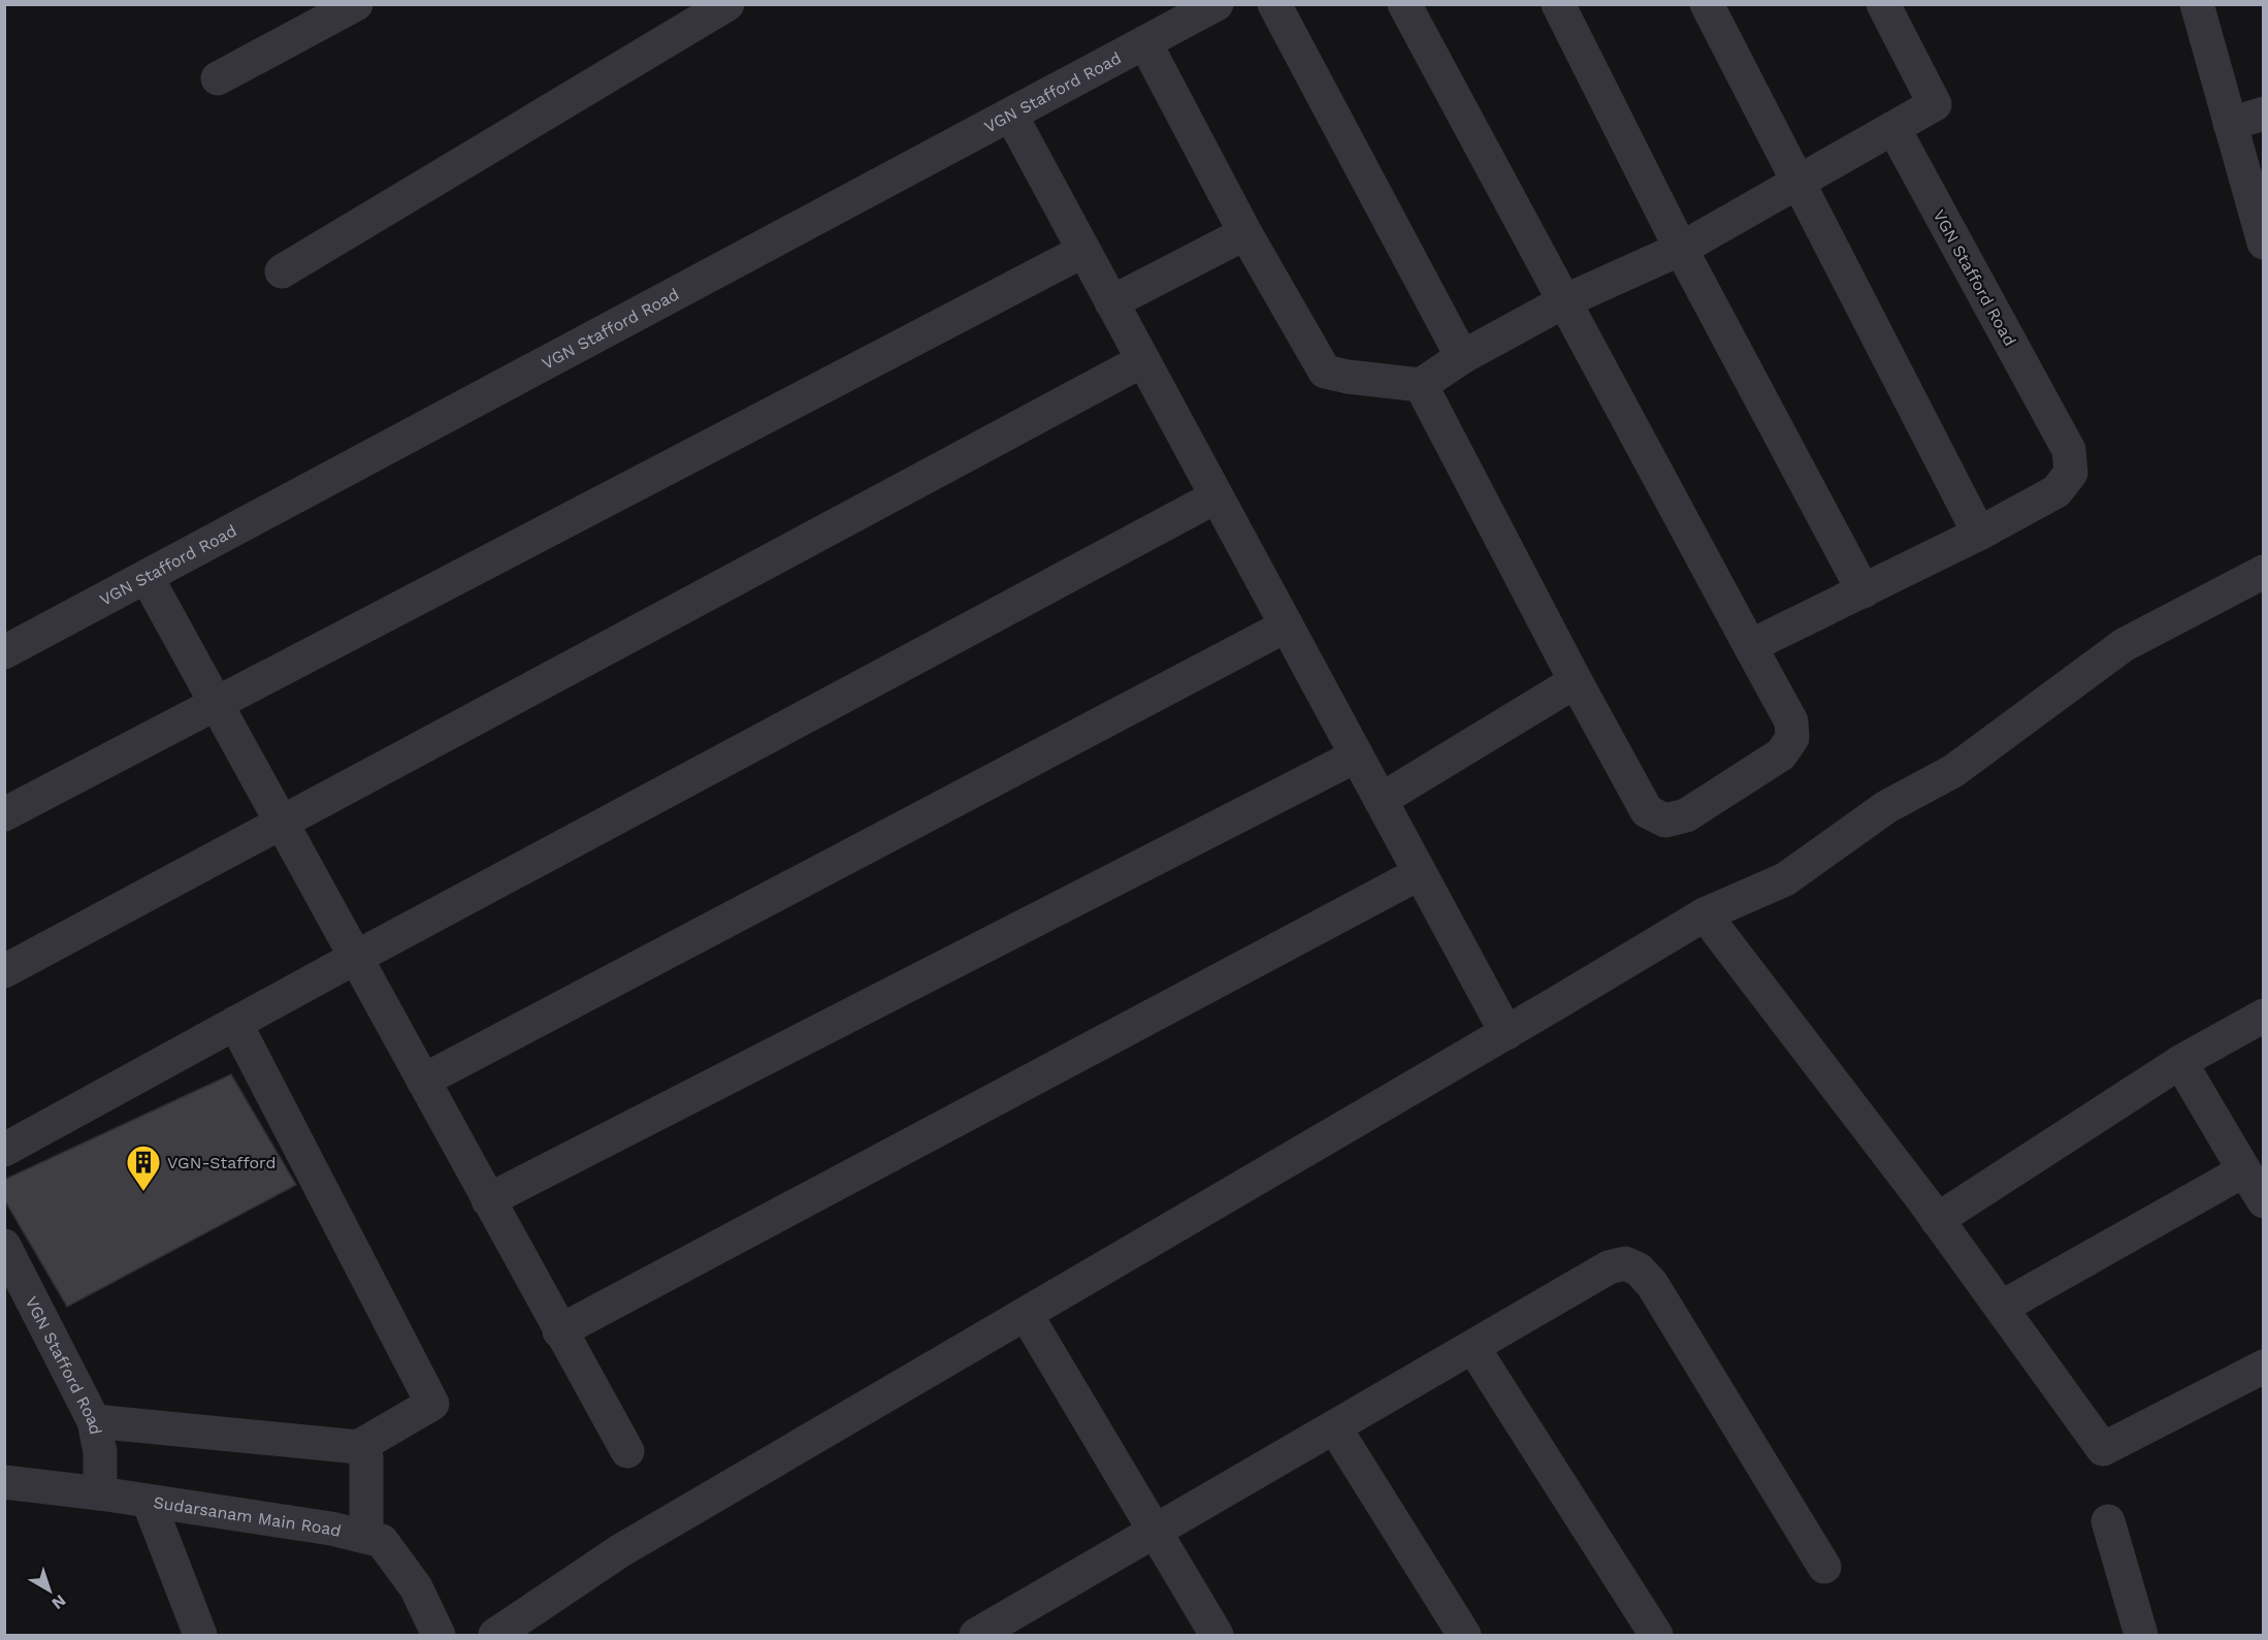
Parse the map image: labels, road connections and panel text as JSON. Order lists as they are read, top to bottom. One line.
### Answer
{"streets":{"street":["VGN Stafford Road","Sudarsanam Main Road"]},"crossings":[["VGN Stafford Road","Sudarsanam Main Road"]],"places":{"building":["VGN-Stafford"]},"north":"bottom right"}
